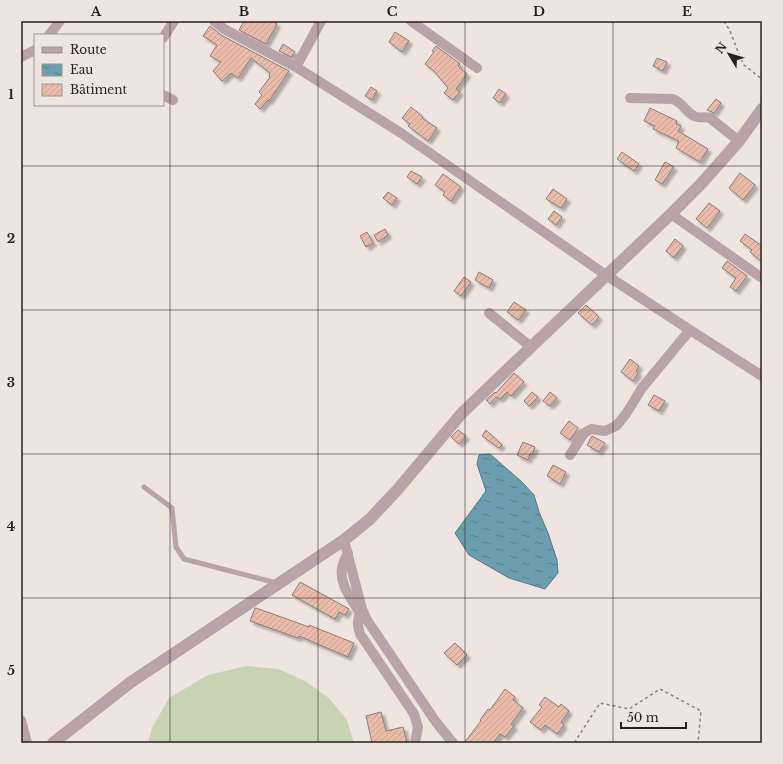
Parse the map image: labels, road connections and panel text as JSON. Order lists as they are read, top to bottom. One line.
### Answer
{"legend":["Route","Eau","Bâtiment"],"scale_bar":"50 m","north":"top left","grid":{"columns":["A","B","C","D","E"],"rows":["1","2","3","4","5"]}}
